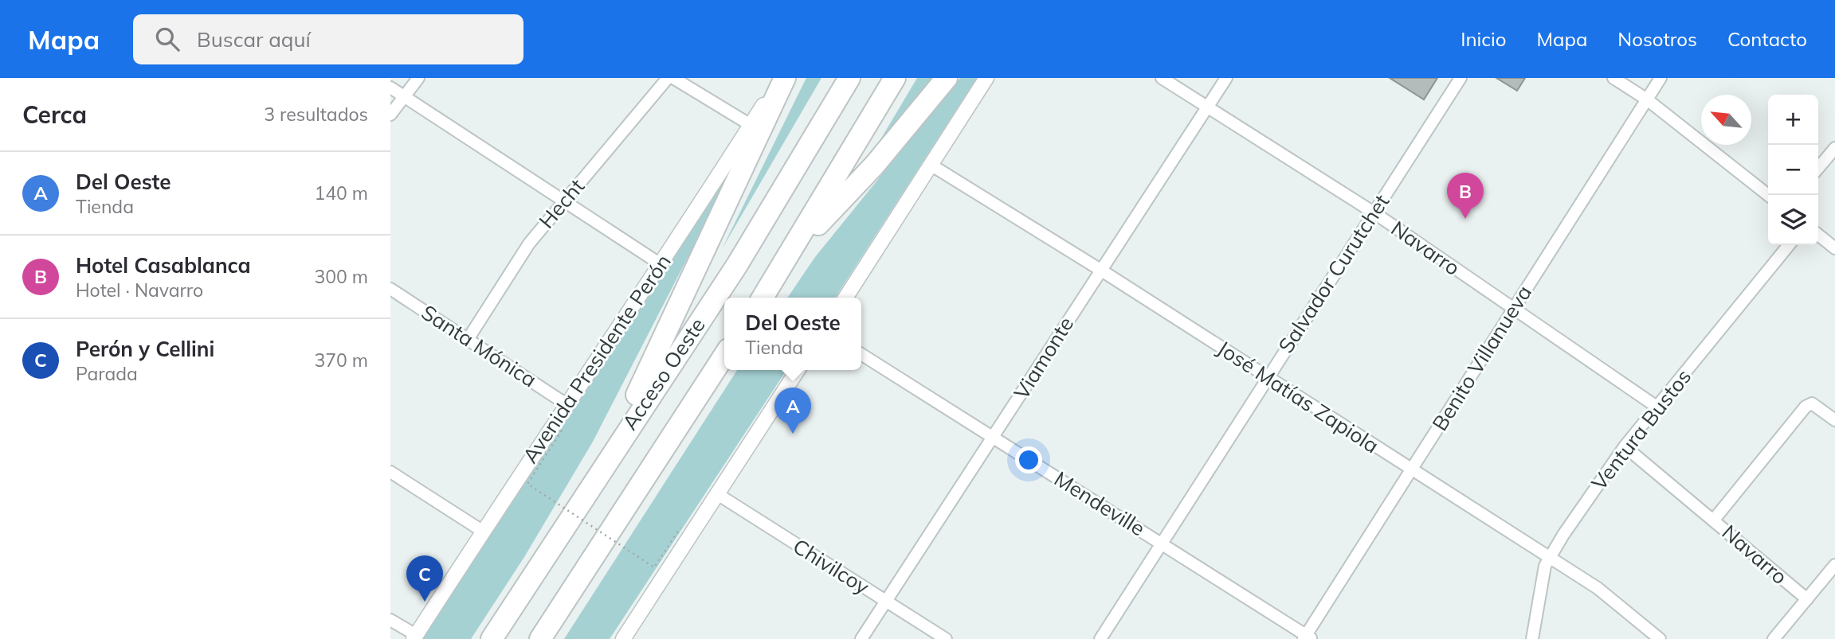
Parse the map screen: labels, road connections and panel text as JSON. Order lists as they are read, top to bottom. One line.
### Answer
{"streets":{"highway":["Acceso Oeste"],"street":["Hecht","Navarro","Salvador Curutchet","Santa Mónica","Viamonte","Benito Villanueva","Avenida Presidente Perón","José Matías Zapiola","Ventura Bustos","Mendeville","Chivilcoy"]},"crossings":[["Hecht","Santa Mónica"],["Navarro","Salvador Curutchet"],["Navarro","Viamonte"],["Navarro","Benito Villanueva"],["Navarro","Ventura Bustos"],["Salvador Curutchet","José Matías Zapiola"],["Salvador Curutchet","Mendeville"],["Santa Mónica","Avenida Presidente Perón"],["Viamonte","José Matías Zapiola"],["Viamonte","Mendeville"],["Viamonte","Chivilcoy"],["Benito Villanueva","José Matías Zapiola"],["Benito Villanueva","Mendeville"],["José Matías Zapiola","Ventura Bustos"]],"north":"top left","page":{"header":"Mapa","search":"Buscar aquí","nav":["Inicio","Mapa","Nosotros","Contacto"],"heading":["Cerca","3 resultados"],"map_buttons":["+","−"],"list":[{"mark":"A","name":"Del Oeste","note":"Tienda","value":"140 m"},{"mark":"B","name":"Hotel Casablanca","note":"Hotel · Navarro","value":"300 m"},{"mark":"C","name":"Perón y Cellini","note":"Parada","value":"370 m"}],"pins":["B","A","C"],"popup":["Del Oeste","Tienda"]}}
